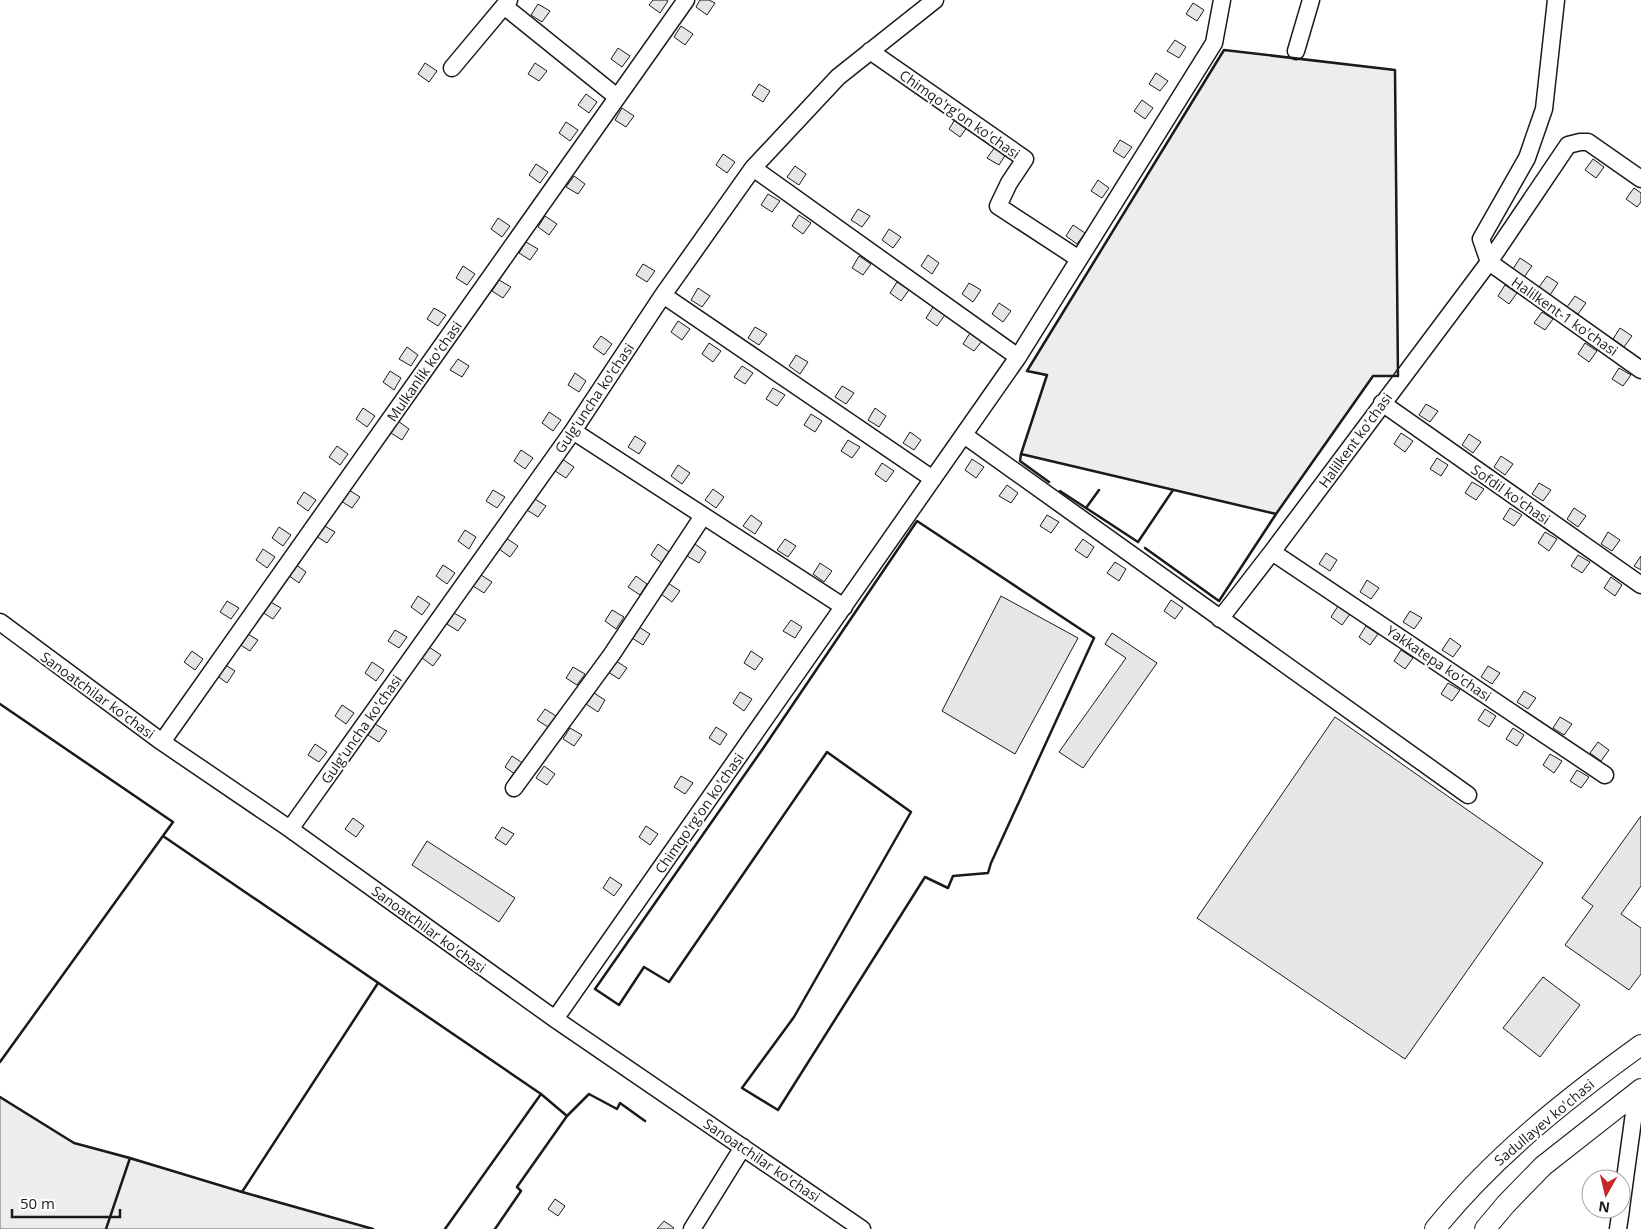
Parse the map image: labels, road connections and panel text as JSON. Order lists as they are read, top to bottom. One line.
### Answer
{"streets":{"main road":["Sadullayev ko'chasi"],"street":["Chimqo'rg'on ko'chasi","Halilkent-1 ko'chasi","Mulkanlik ko'chasi","Gulg'uncha ko'chasi","Halilkent ko'chasi","Sofdil ko'chasi","Yakkatepa ko'chasi","Sanoatchilar ko'chasi"]},"crossings":[["Chimqo'rg'on ko'chasi","Gulg'uncha ko'chasi"],["Chimqo'rg'on ko'chasi","Sanoatchilar ko'chasi"],["Halilkent-1 ko'chasi","Halilkent ko'chasi"],["Mulkanlik ko'chasi","Sanoatchilar ko'chasi"],["Gulg'uncha ko'chasi","Sanoatchilar ko'chasi"],["Halilkent ko'chasi","Sofdil ko'chasi"],["Halilkent ko'chasi","Yakkatepa ko'chasi"]],"scale_bar":"50 m","north":"bottom"}
